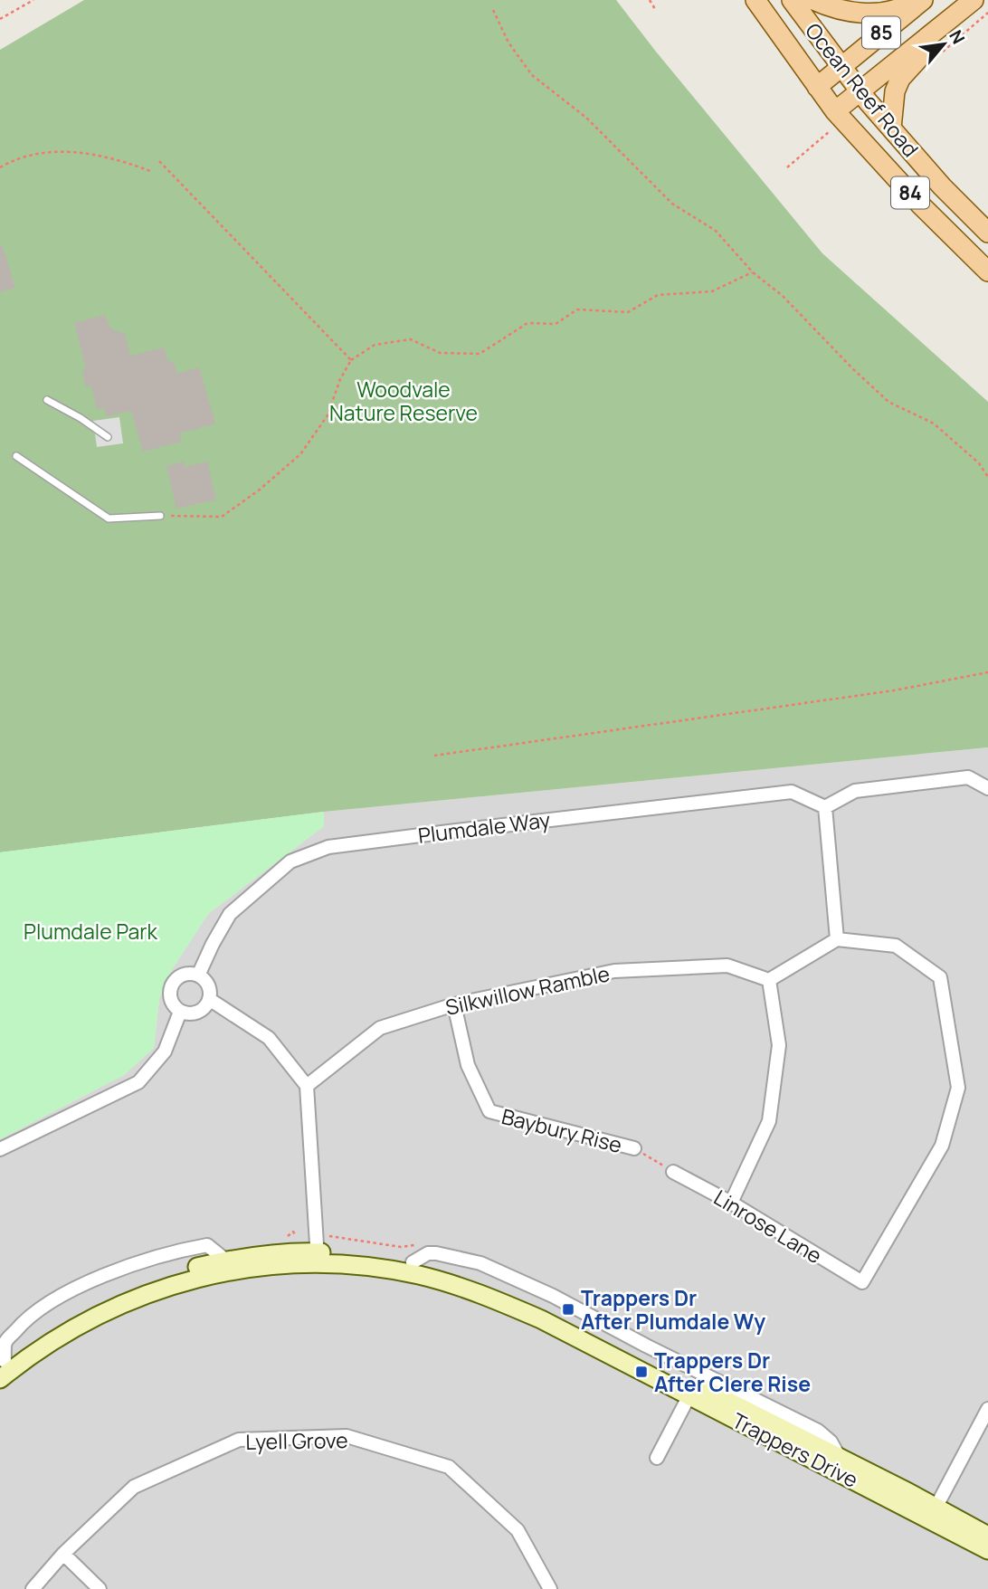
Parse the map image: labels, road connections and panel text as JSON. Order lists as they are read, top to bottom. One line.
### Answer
{"streets":{"main road":["85","Ocean Reef Road","84","Trappers Drive"],"street":["Plumdale Way","Silkwillow Ramble","Baybury Rise","Linrose Lane","Lyell Grove"]},"crossings":[["85","Ocean Reef Road"],["Silkwillow Ramble","Baybury Rise"]],"parks":["Woodvale Nature Reserve","Plumdale Park"],"places":{"transit":["Trappers Dr After Plumdale Wy","Trappers Dr After Clere Rise"]},"north":"top right"}
